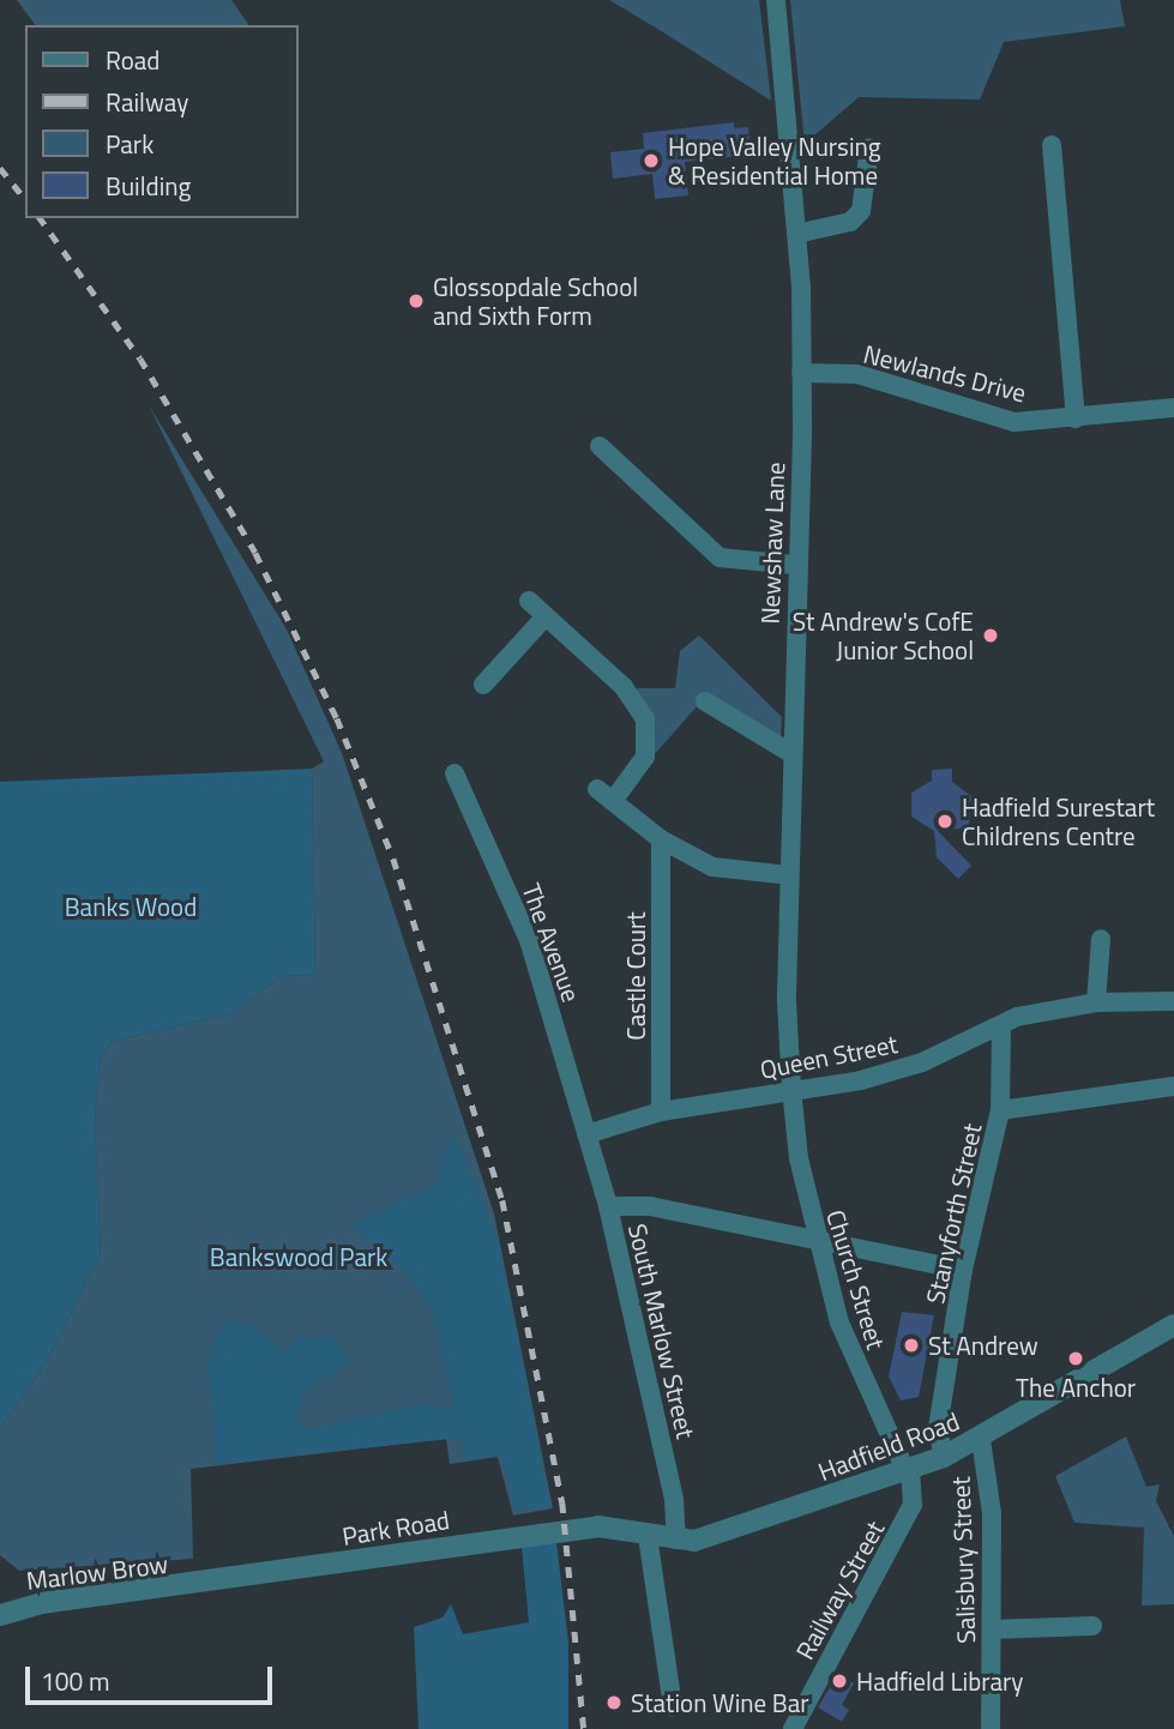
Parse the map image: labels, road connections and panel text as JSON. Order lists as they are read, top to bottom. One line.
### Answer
{"streets":{"street":["Newlands Drive","Newshaw Lane","The Avenue","Castle Court","Queen Street","Stanyforth Street","Church Street","South Marlow Street","Hadfield Road","Park Road","Salisbury Street","Marlow Brow","Railway Street"]},"crossings":[["Newlands Drive","Newshaw Lane"],["Newshaw Lane","Queen Street"],["Newshaw Lane","Church Street"],["The Avenue","Queen Street"],["The Avenue","South Marlow Street"],["Castle Court","Queen Street"],["Queen Street","Stanyforth Street"],["Queen Street","Church Street"],["Queen Street","South Marlow Street"],["Stanyforth Street","Hadfield Road"],["Church Street","Hadfield Road"],["Church Street","Railway Street"],["South Marlow Street","Hadfield Road"],["Hadfield Road","Park Road"],["Hadfield Road","Salisbury Street"],["Hadfield Road","Railway Street"],["Park Road","Marlow Brow"]],"parks":["Banks Wood","Bankswood Park"],"places":["Hope Valley Nursing & Residential Home","Glossopdale School and Sixth Form","St Andrew's CofE Junior School","Hadfield Surestart Childrens Centre","St Andrew","The Anchor","Hadfield Library","Station Wine Bar"],"legend":["Road","Railway","Park","Building"],"scale_bar":"100 m"}
